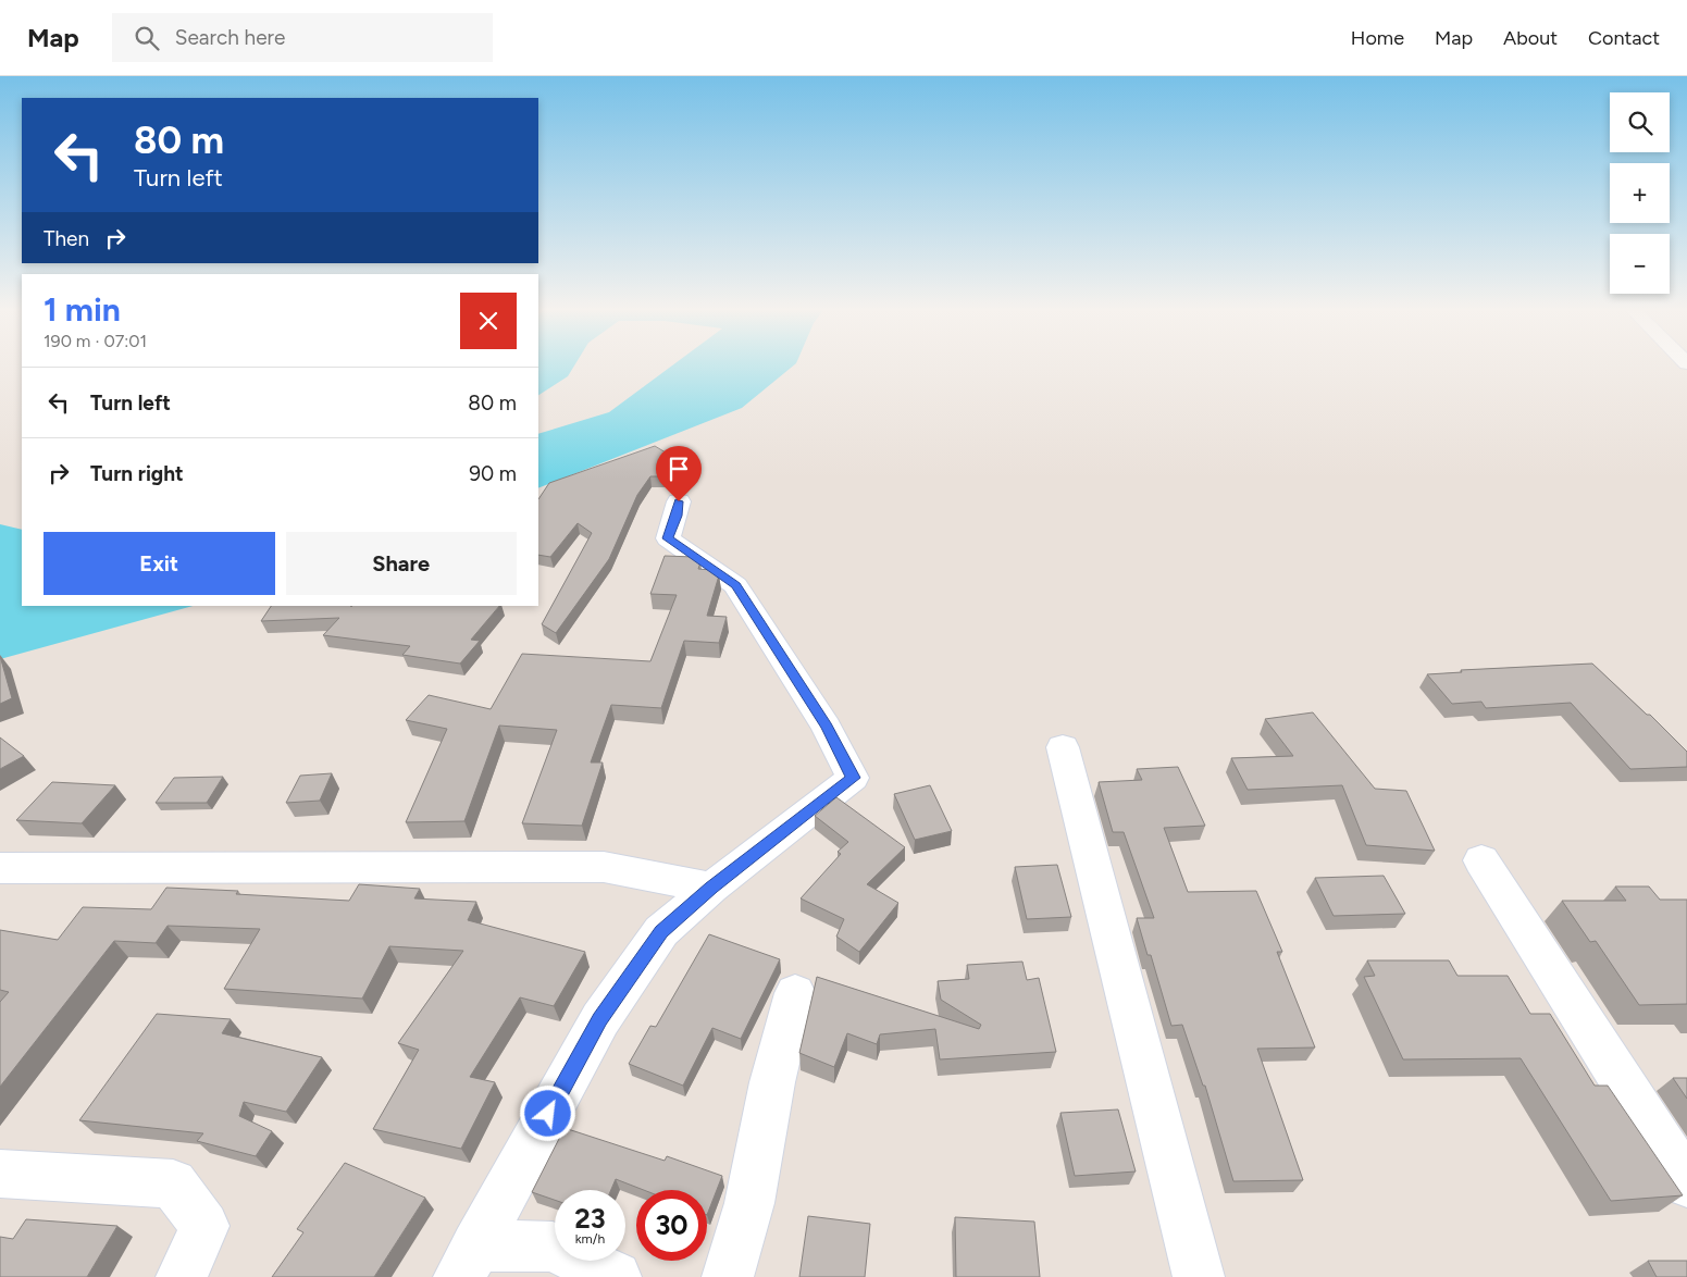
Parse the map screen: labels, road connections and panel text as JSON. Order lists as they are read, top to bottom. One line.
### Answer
{"page":{"header":"Map","search":"Search here","nav":["Home","Map","About","Contact"],"map_buttons":["+","−"],"turn":["80 m","Turn left"],"then":"Then","heading":["1 min","190 m · 07:01"],"list":[{"name":"Turn left","value":"80 m"},{"name":"Turn right","value":"90 m"}],"buttons":["Exit","Share"],"speed":"23 km/h","limit":"30"}}
